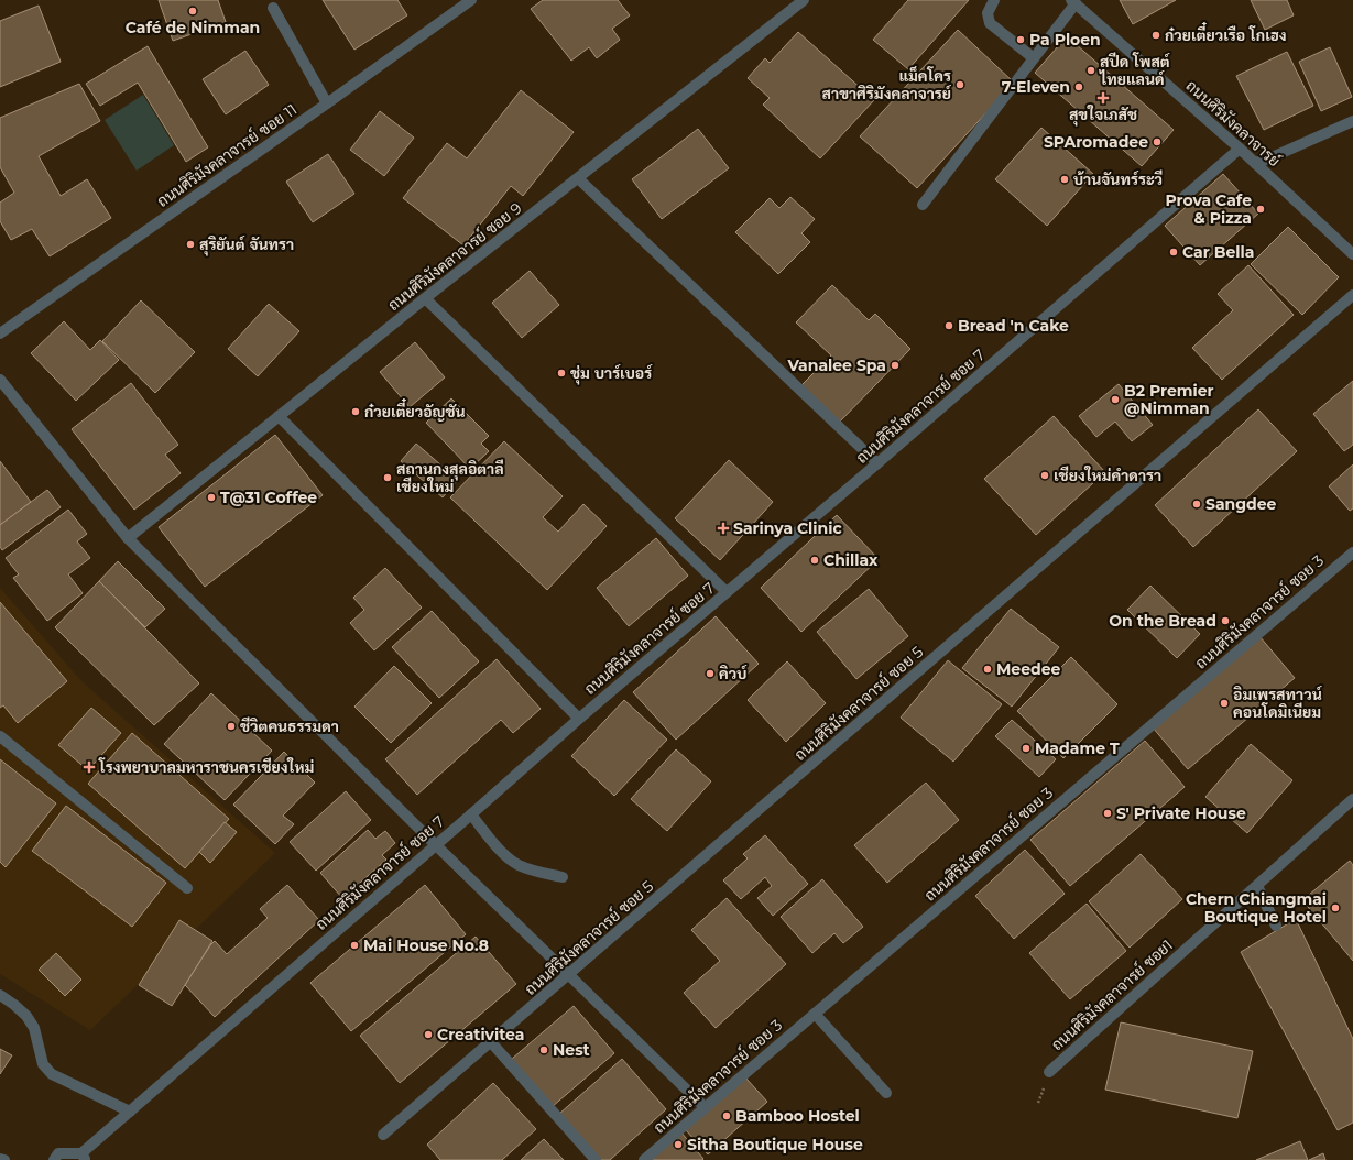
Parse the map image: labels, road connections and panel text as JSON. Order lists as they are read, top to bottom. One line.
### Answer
{"streets":{"street":["ถนนศิริมังคลาจารย์","ถนนศิริมังคลาจารย์ ซอย 11","ถนนศิริมังคลาจารย์ ซอย 9","ถนนศิริมังคลาจารย์ ซอย 7","ถนนศิริมังคลาจารย์ ซอย 3","ถนนศิริมังคลาจารย์ ซอย 5","ถนนศิริมังคลาจารย์ ซอย1"]},"crossings":[["ถนนศิริมังคลาจารย์","ถนนศิริมังคลาจารย์ ซอย 7"]],"places":{"other":["Café de Nimman","ก๋วยเตี๋ยวเรือ โกเฮง","Pa Ploen","สปีด โพสต์ ไทยแลนด์","แม็คโคร สาขาศิริมังคลาจารย์","7-Eleven","SPAromadee","บ้านจันทร์ระวี","Prova Cafe & Pizza","สุริยันต์ จันทรา","Car Bella","Bread 'n Cake","Vanalee Spa","ชุ่ม บาร์เบอร์","B2 Premier @Nimman","ก๋วยเตี๋ยวอัญชัน","เชียงใหม่คำดารา","สถานกงสุลอิตาลี เชียงใหม่","T@31 Coffee","Sangdee","Chillax","On the Bread","Meedee","คิวบ์","อิมเพรสทาวน์ คอนโดมิเนียม","ชีวิตคนธรรมดา","Madame T","S' Private House","Chern Chiangmai Boutique Hotel","Mai House No.8","Creativitea","Nest","Bamboo Hostel","Sitha Boutique House"],"health":["สุขใจเภสัช","Sarinya Clinic","โรงพยาบาลมหาราชนครเชียงใหม่"]}}
